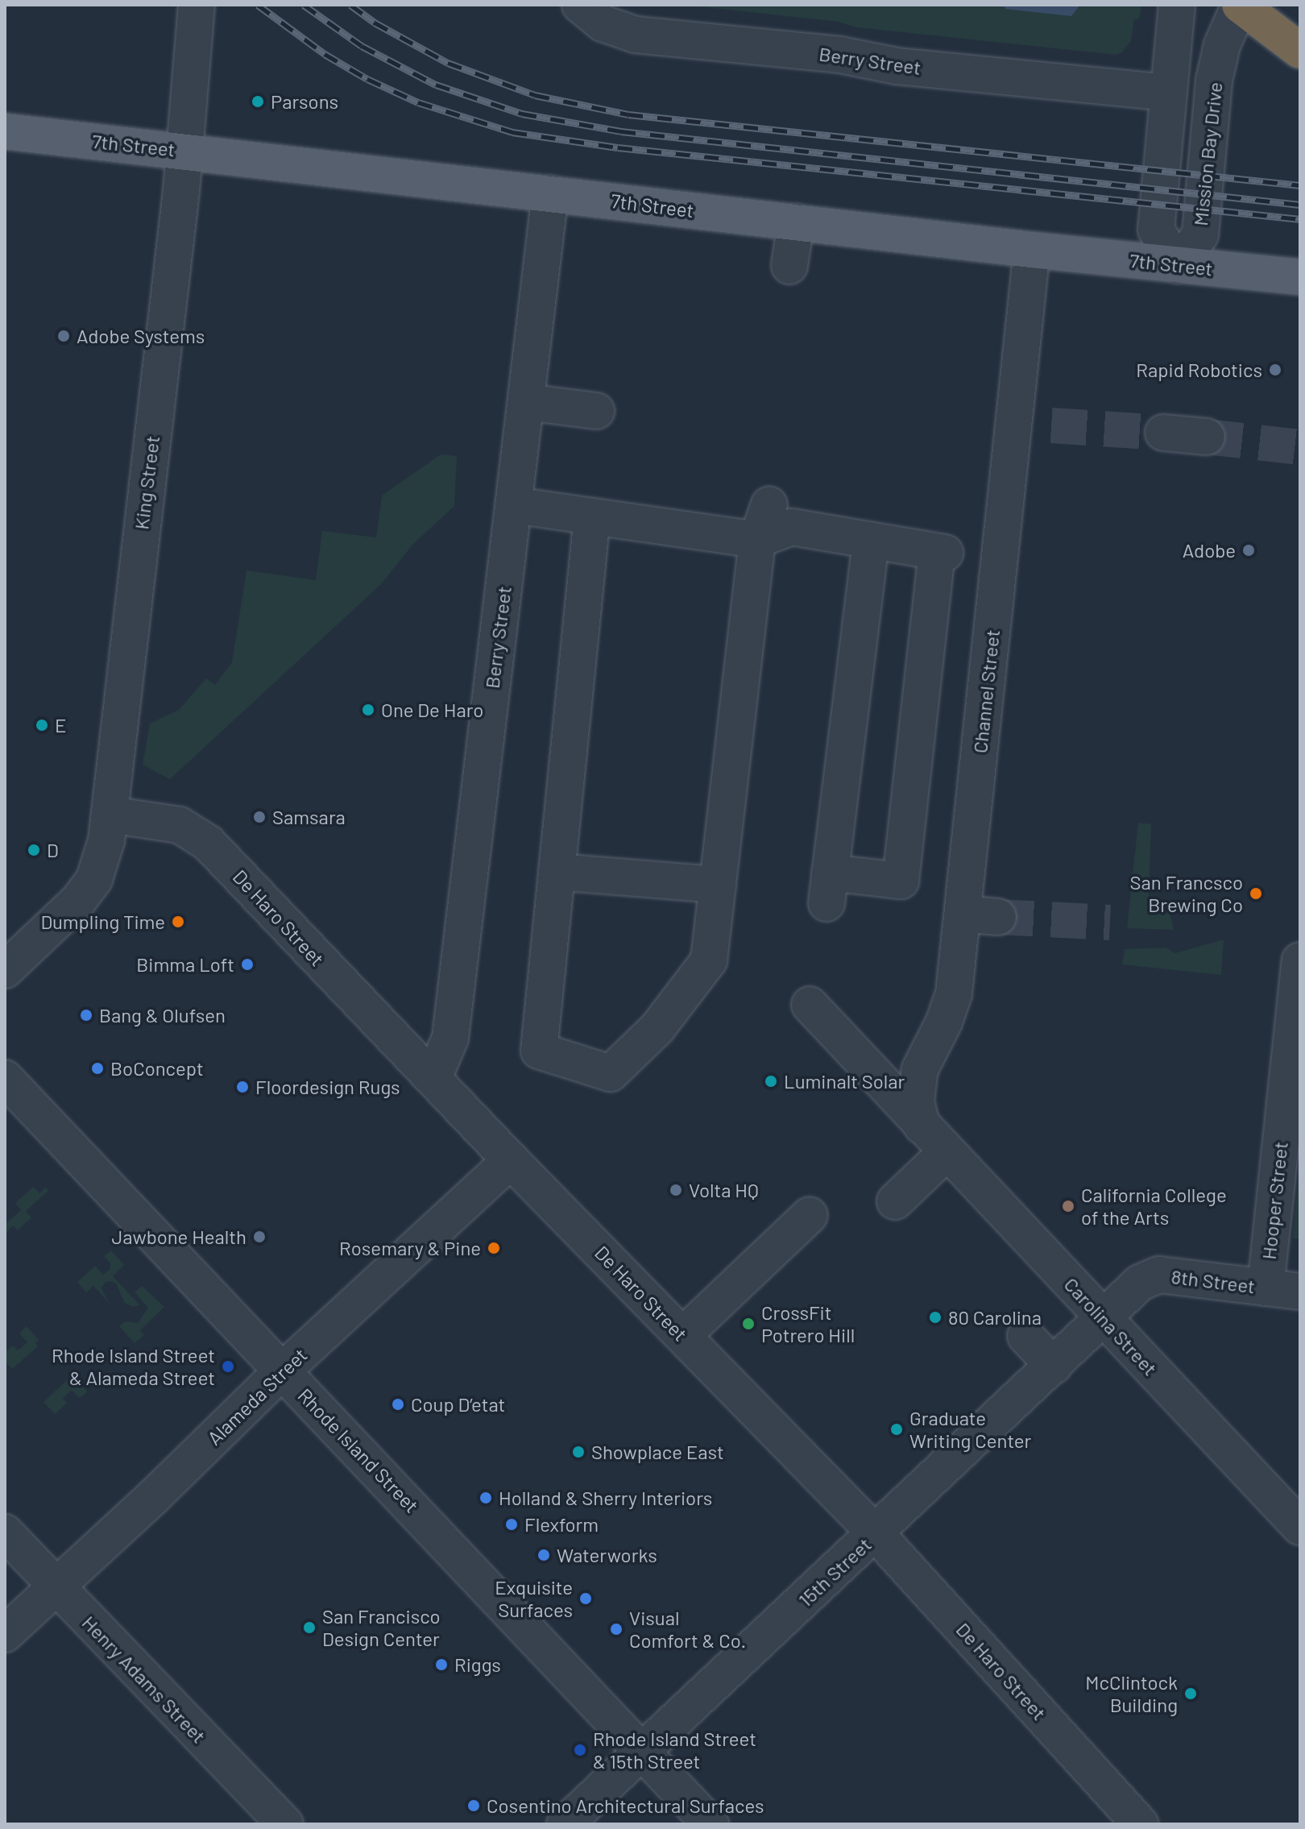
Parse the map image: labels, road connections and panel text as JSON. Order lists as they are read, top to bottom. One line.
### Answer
{"streets":{"main road":["7th Street"],"street":["Berry Street","Mission Bay Drive","King Street","Channel Street","De Haro Street","Hooper Street","8th Street","Carolina Street","Alameda Street","Rhode Island Street","15th Street","Henry Adams Street"]},"crossings":[["Berry Street","7th Street"],["Berry Street","De Haro Street"],["7th Street","Mission Bay Drive"],["7th Street","King Street"],["7th Street","Channel Street"],["King Street","De Haro Street"],["Channel Street","Carolina Street"],["De Haro Street","Alameda Street"],["De Haro Street","15th Street"],["Hooper Street","8th Street"],["8th Street","Carolina Street"],["8th Street","15th Street"],["Carolina Street","15th Street"],["Alameda Street","Rhode Island Street"],["Alameda Street","Henry Adams Street"],["Rhode Island Street","15th Street"]],"places":["Parsons","Adobe Systems","Rapid Robotics","Adobe","One De Haro","E","Samsara","D","San Francsco Brewing Co","Dumpling Time","Bimma Loft","Bang & Olufsen","BoConcept","Luminalt Solar","Floordesign Rugs","Volta HQ","California College of the Arts","Jawbone Health","Rosemary & Pine","80 Carolina","CrossFit Potrero Hill","Rhode Island Street & Alameda Street","Coup D’etat","Graduate Writing Center","Showplace East","Holland & Sherry Interiors","Flexform","Waterworks","Exquisite Surfaces","San Francisco Design Center","Visual Comfort & Co.","Riggs","McClintock Building","Rhode Island Street & 15th Street","Cosentino Architectural Surfaces"]}
